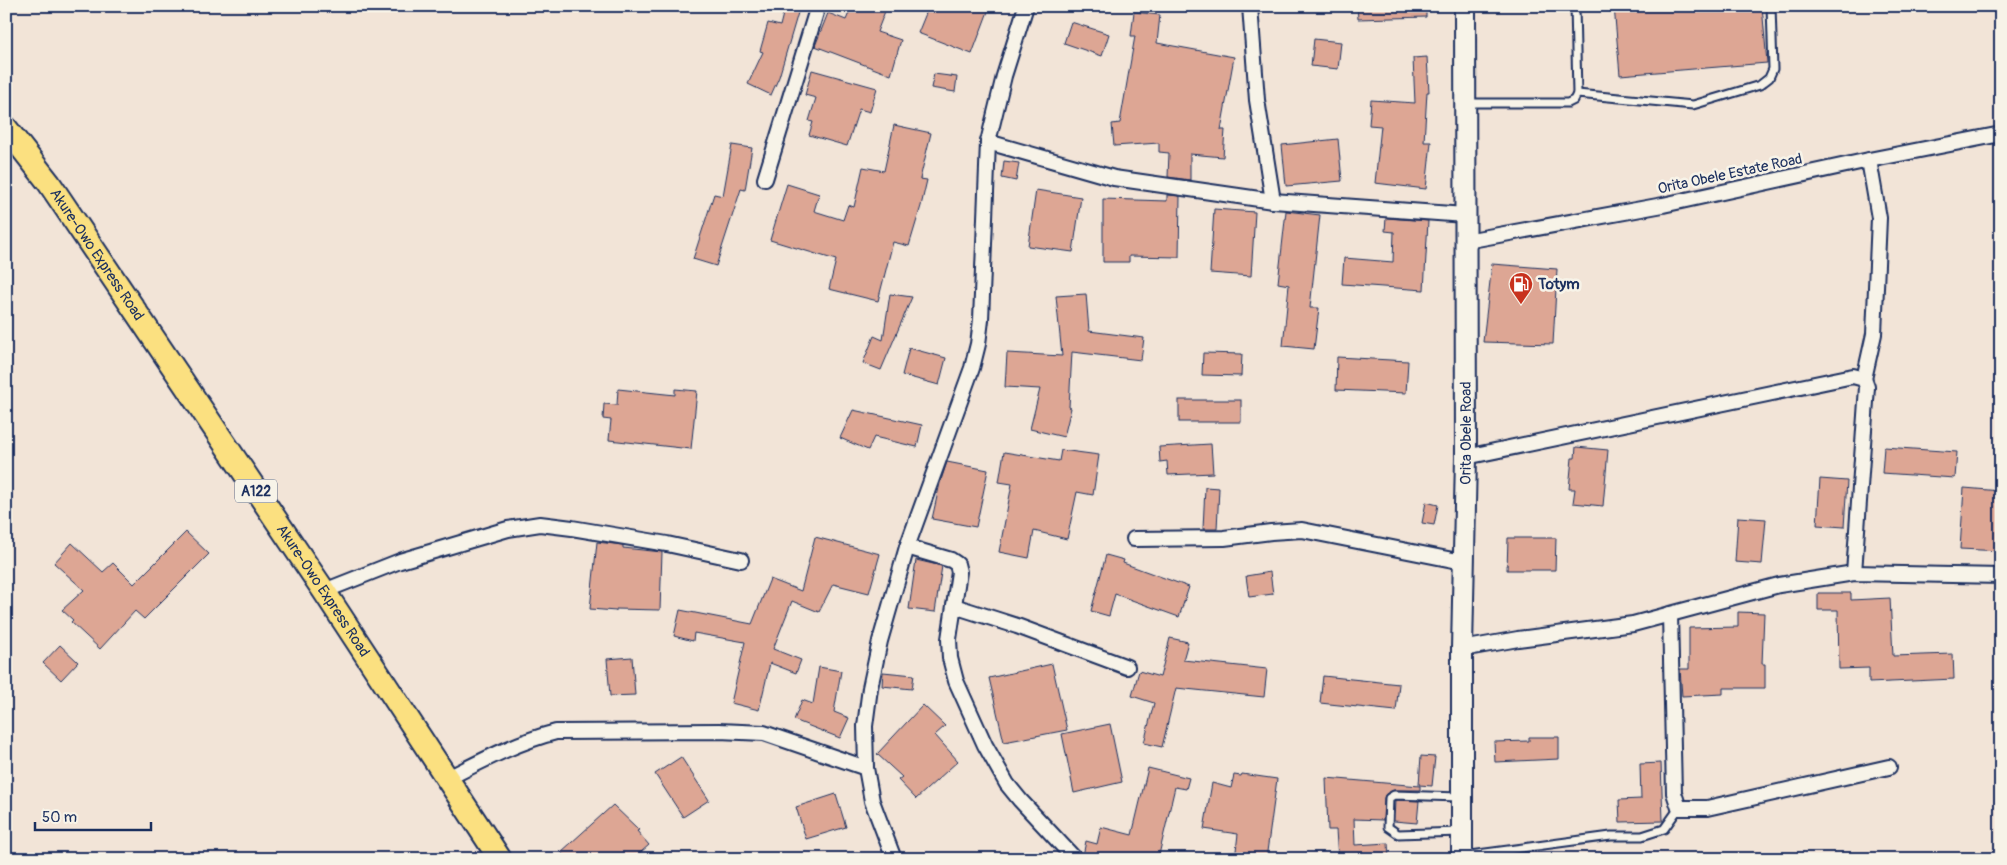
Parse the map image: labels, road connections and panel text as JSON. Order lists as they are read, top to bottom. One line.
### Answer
{"streets":{"highway":["Akure-Owo Express Road","A122"],"main road":["Orita Obele Road"],"street":["Orita Obele Estate Road"]},"crossings":[["Orita Obele Estate Road","Orita Obele Road"]],"places":{"fuel station":["Totym"]},"scale_bar":"50 m"}
